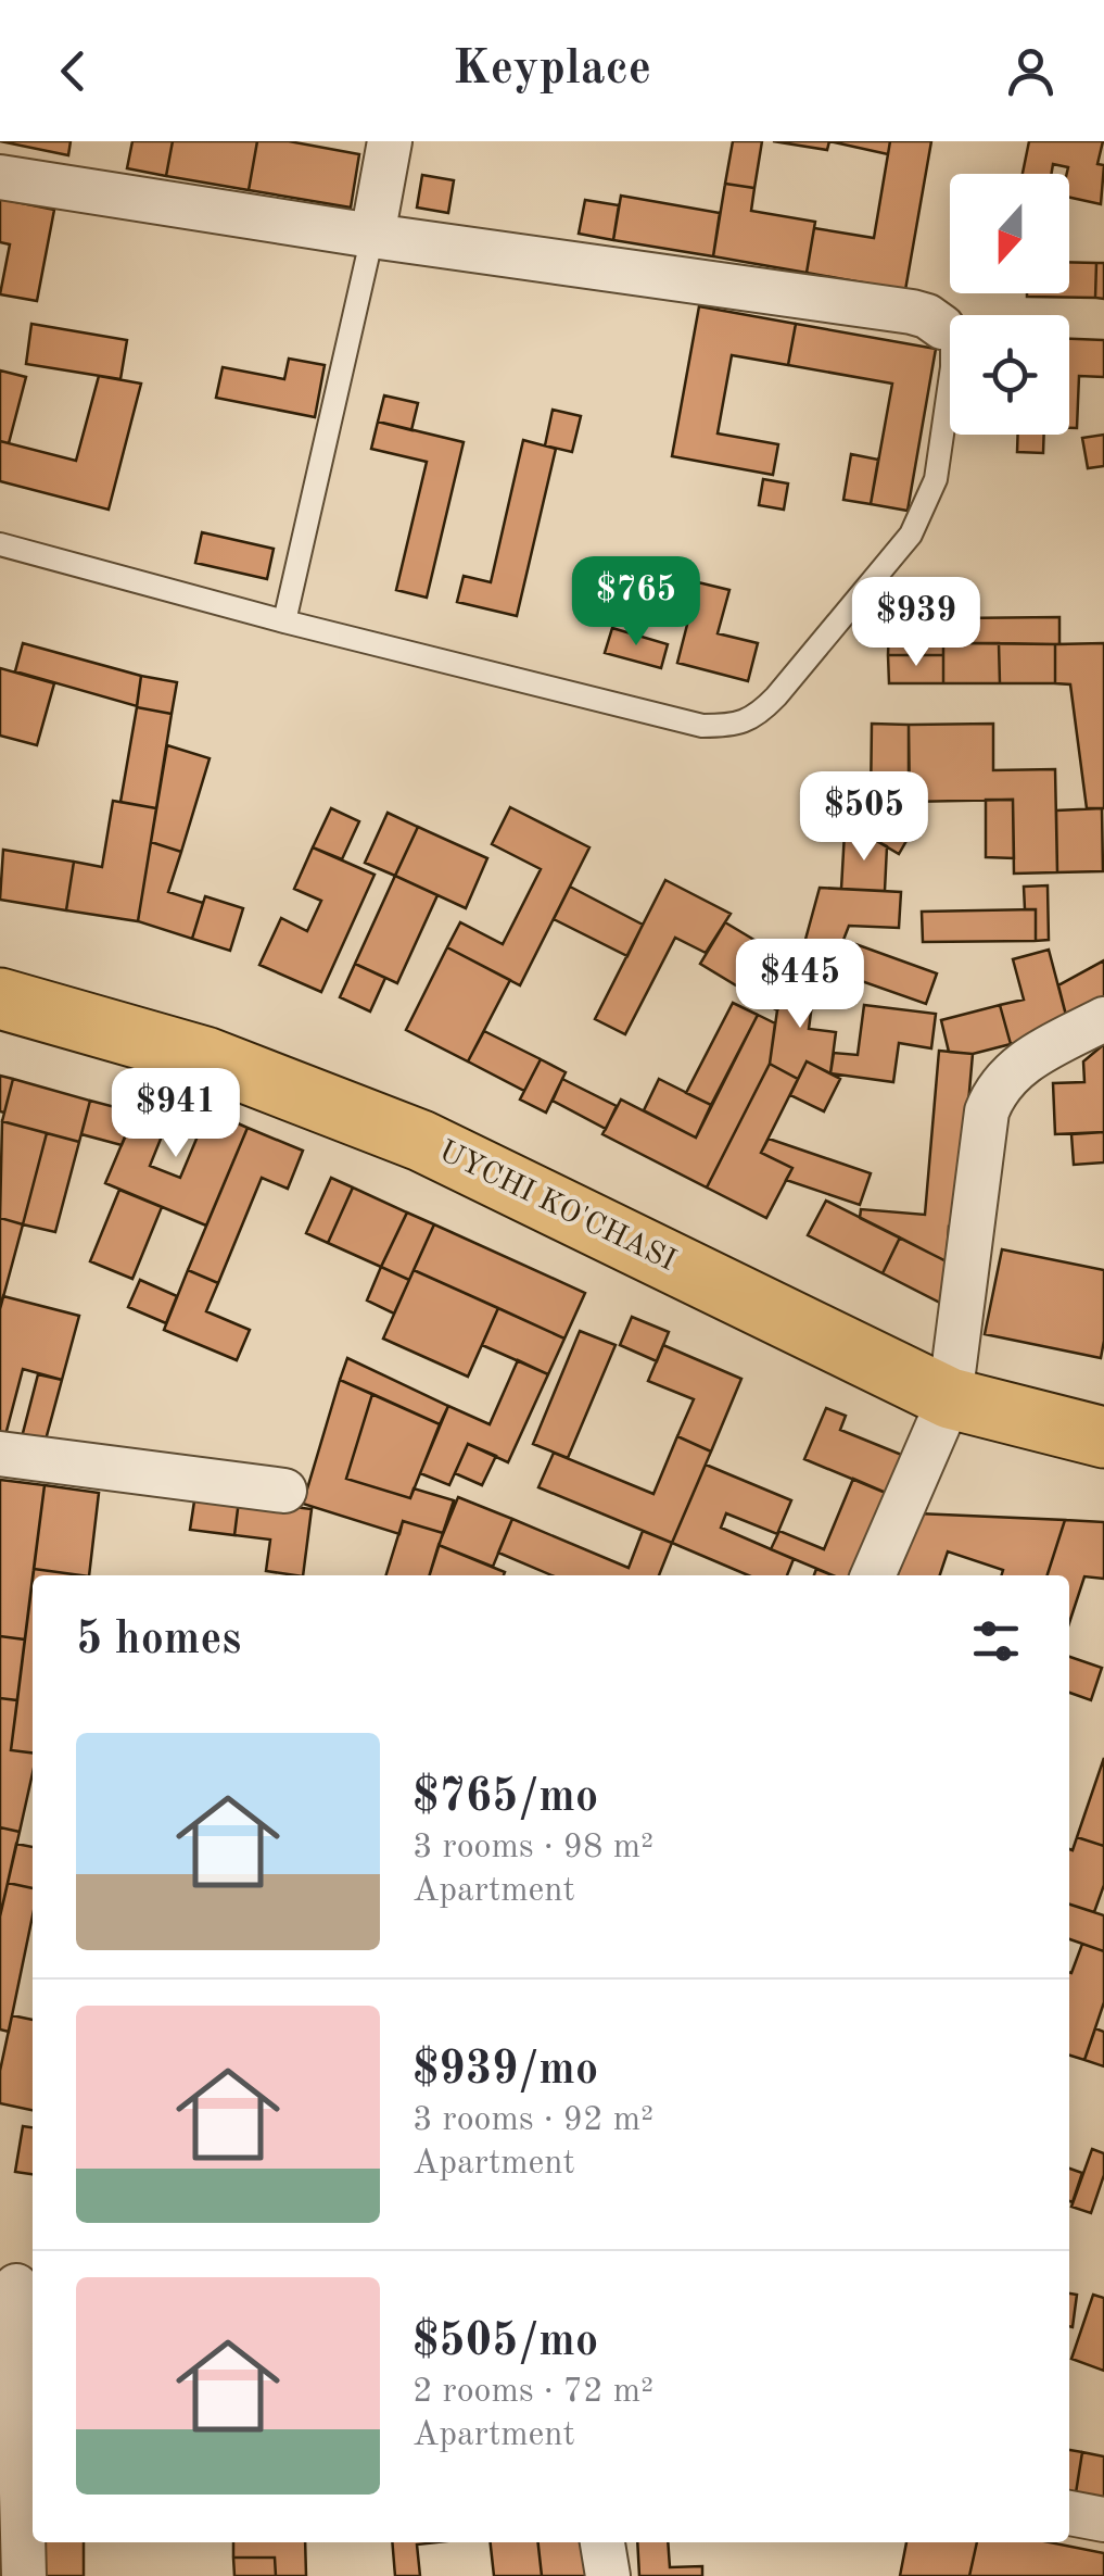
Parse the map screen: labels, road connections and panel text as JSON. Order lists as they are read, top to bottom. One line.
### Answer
{"streets":{"main road":["UYCHI KO'CHASI"]},"north":"bottom","page":{"header":"Keyplace","price":["$765","$939","$505","$445","$941"],"heading":"5 homes","list":[{"name":"$765/mo","note":"3 rooms · 98 m² · Apartment"},{"name":"$939/mo","note":"3 rooms · 92 m² · Apartment"},{"name":"$505/mo","note":"2 rooms · 72 m² · Apartment"}]}}
